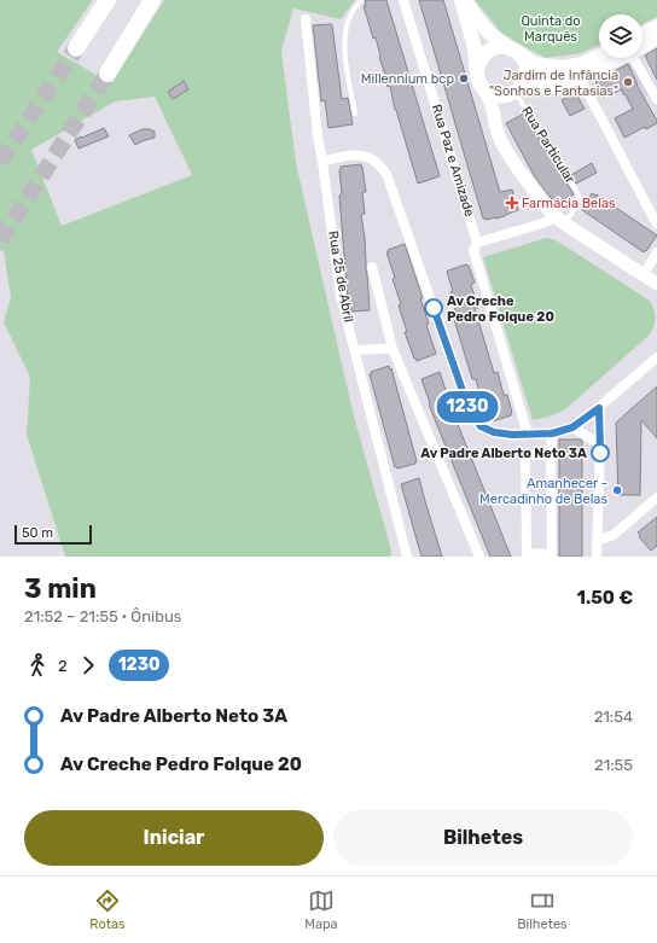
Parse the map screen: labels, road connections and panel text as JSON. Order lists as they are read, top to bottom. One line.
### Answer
{"streets":{"street":["Rua Paz e Amizade","Rua 25 de Abril"],"lane":["Rua Particular"]},"parks":["Quinta do Marquês"],"places":{"other":["Millennium bcp","Jardim de Infância \"Sonhos e Fantasias\"","Av Creche Pedro Folque 20","Av Padre Alberto Neto 3A","Amanhecer - Mercadinho de Belas"],"health":["Farmácia Belas"]},"lines":["bus line 1230"],"scale_bar":"50 m","page":{"on_map":"1230","scale":"50 m","heading":["3 min","21:52 – 21:55 · Ônibus","1.50 €"],"legs":["2","1230"],"list":[{"name":"Av Padre Alberto Neto 3A","value":"21:54"},{"name":"Av Creche Pedro Folque 20","value":"21:55"}],"buttons":["Iniciar","Bilhetes"],"tabs":["Rotas","Mapa","Bilhetes"]}}
